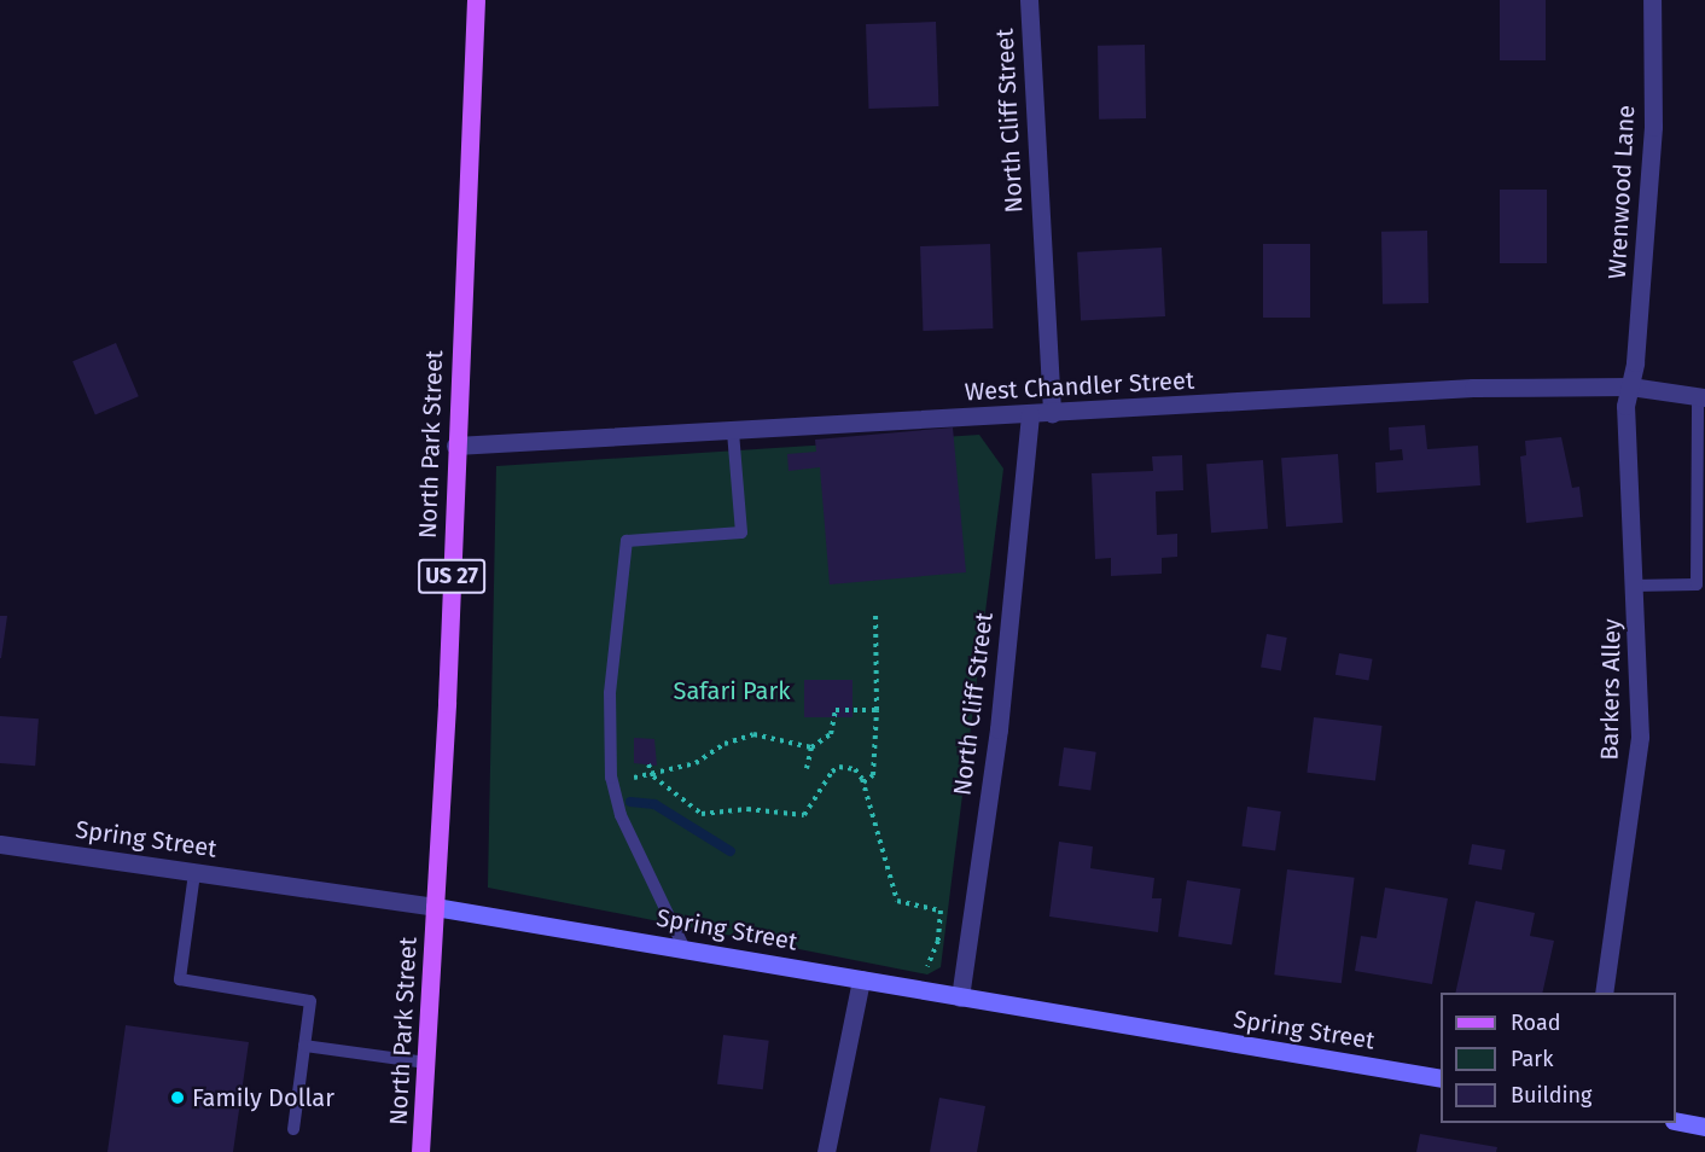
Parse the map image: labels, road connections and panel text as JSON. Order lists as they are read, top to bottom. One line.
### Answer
{"streets":{"main road":["North Park Street","US 27"],"street":["North Cliff Street","Wrenwood Lane","West Chandler Street","Barkers Alley","Spring Street"]},"crossings":[["North Cliff Street","West Chandler Street"],["North Cliff Street","Spring Street"],["Wrenwood Lane","West Chandler Street"],["Wrenwood Lane","Barkers Alley"],["West Chandler Street","North Park Street"],["West Chandler Street","Barkers Alley"],["North Park Street","Spring Street"]],"parks":["Safari Park"],"places":["Family Dollar"],"legend":["Road","Park","Building"]}
